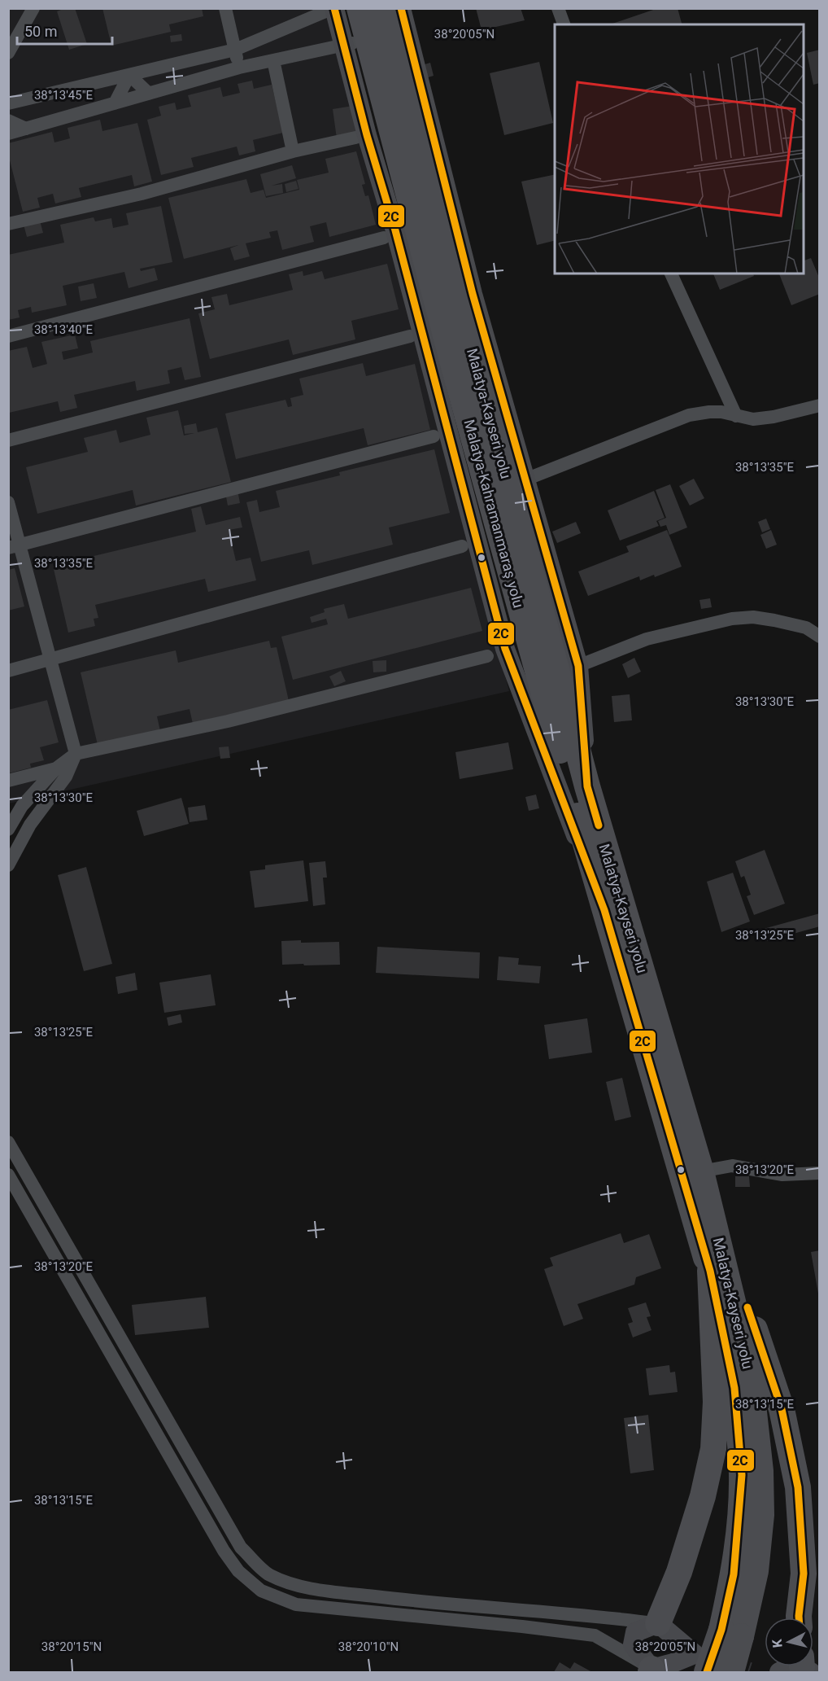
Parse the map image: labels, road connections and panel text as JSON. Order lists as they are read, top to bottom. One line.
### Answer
{"streets":{"highway":["Malatya-Kayseri yolu","Malatya-Kahramanmaraş yolu"]},"crossings":[["Malatya-Kayseri yolu","Malatya-Kahramanmaraş yolu"]],"lines":["transit line 2C"],"scale_bar":"50 m","north":"left","coordinates":["38°20'05\"N","38°13'45\"E","38°13'40\"E","38°13'35\"E","38°13'30\"E","38°13'25\"E","38°13'20\"E","38°13'15\"E","38°20'15\"N","38°20'10\"N"]}
